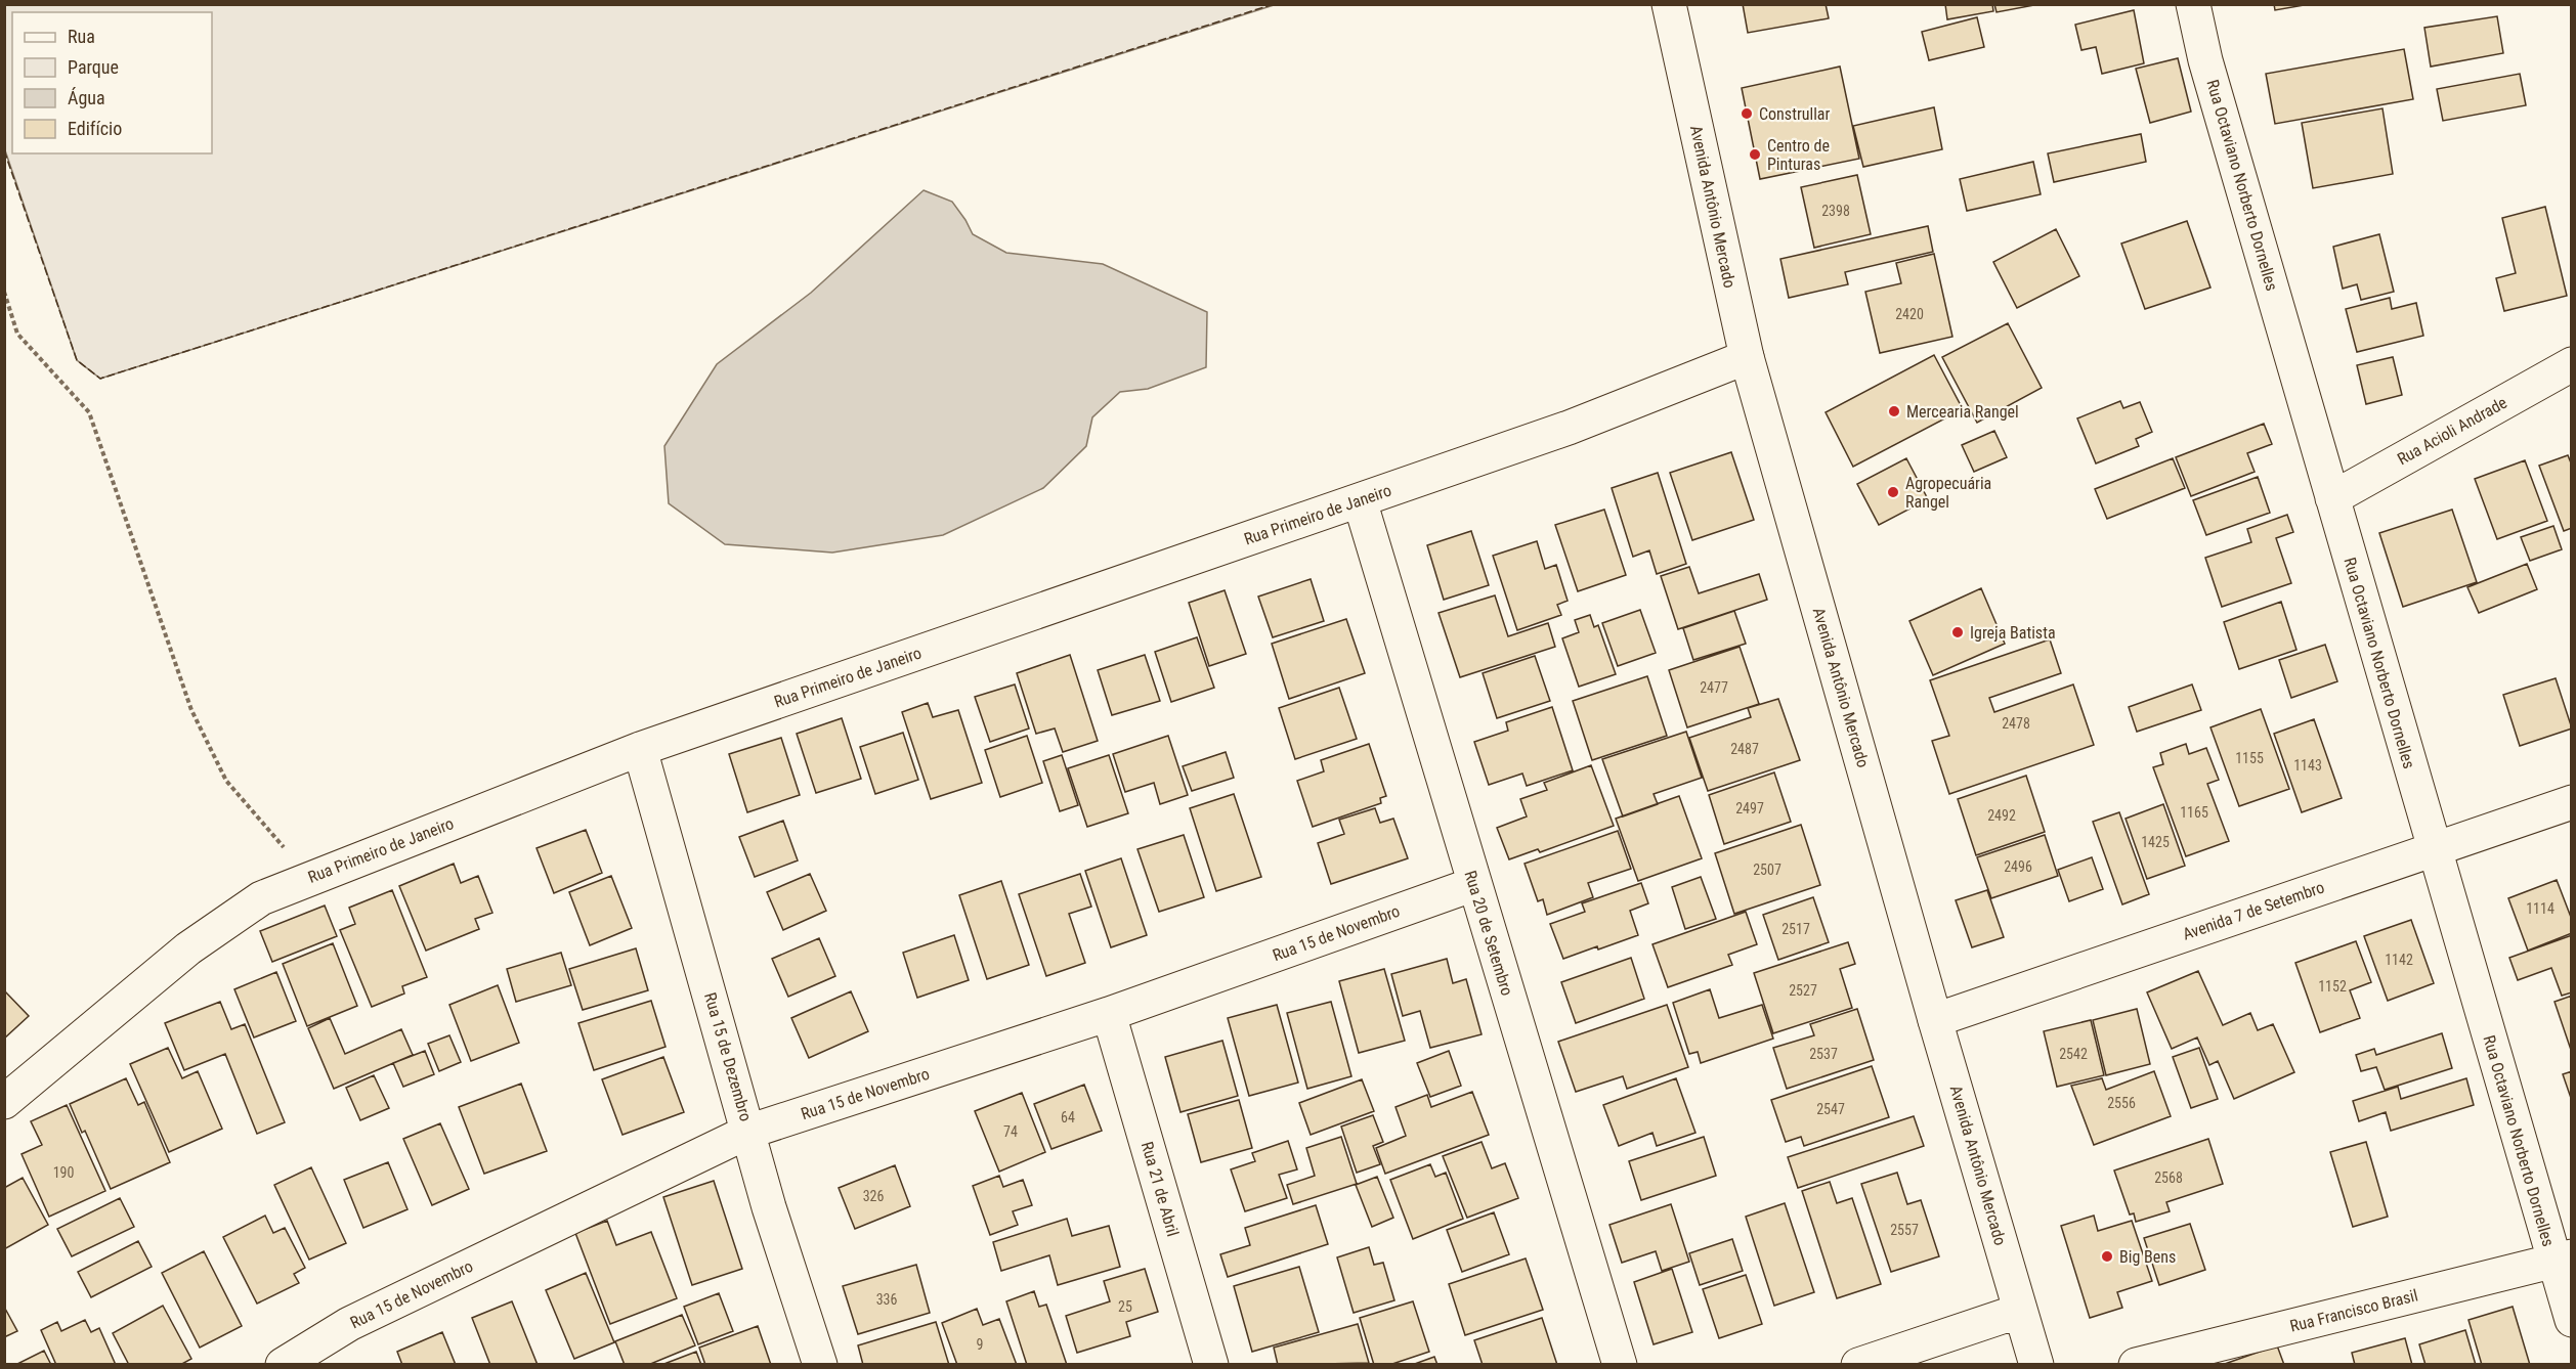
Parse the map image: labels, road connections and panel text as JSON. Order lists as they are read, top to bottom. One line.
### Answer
{"streets":{"street":["Rua Octaviano Norberto Dornelles","Avenida Antônio Mercado","Rua Acioli Andrade","Rua Primeiro de Janeiro","Avenida 7 de Setembro","Rua 15 de Novembro","Rua 20 de Setembro","Rua 15 de Dezembro","Rua 21 de Abril","Rua Francisco Brasil"]},"crossings":[["Rua Octaviano Norberto Dornelles","Rua Acioli Andrade"],["Rua Octaviano Norberto Dornelles","Avenida 7 de Setembro"],["Rua Octaviano Norberto Dornelles","Rua Francisco Brasil"],["Avenida Antônio Mercado","Rua Primeiro de Janeiro"],["Avenida Antônio Mercado","Avenida 7 de Setembro"],["Rua Primeiro de Janeiro","Rua 20 de Setembro"],["Rua Primeiro de Janeiro","Rua 15 de Dezembro"],["Rua 15 de Novembro","Rua 20 de Setembro"],["Rua 15 de Novembro","Rua 15 de Dezembro"],["Rua 15 de Novembro","Rua 21 de Abril"]],"places":["Construllar","Centro de Pinturas","Mercearia Rangel","Agropecuária Rangel","Igreja Batista","Big Bens"],"house_numbers":["2398","2420","2477","2478","2487","1155","1143","2497","1165","2492","1425","2496","2507","1114","2517","1142","1152","2527","2537","2542","2556","2547","64","74","190","2568","326","2557","336","25","9"],"legend":["Rua","Parque","Água","Edifício"]}
